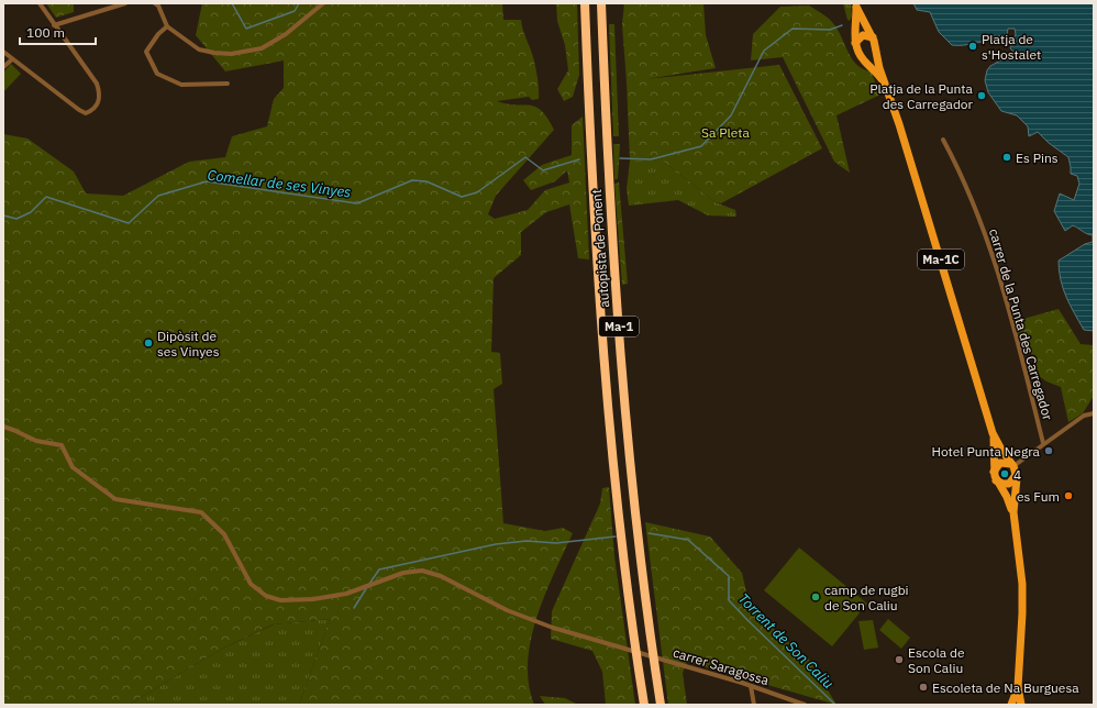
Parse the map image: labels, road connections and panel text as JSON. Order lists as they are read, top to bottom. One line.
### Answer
{"streets":{"highway":["autopista de Ponent","Ma-1"],"main road":["Ma-1C"],"street":["carrer de la Punta des Carregador","carrer Saragossa"]},"crossings":[["autopista de Ponent","Ma-1"],["autopista de Ponent","carrer Saragossa"],["Ma-1","carrer Saragossa"]],"water":["Comellar de ses Vinyes","Torrent de Son Caliu"],"parks":["Sa Pleta"],"places":["Platja de s'Hostalet","Platja de la Punta des Carregador","Es Pins","Dipòsit de ses Vinyes","Hotel Punta Negra","4","es Fum","camp de rugbi de Son Caliu","Escola de Son Caliu","Escoleta de Na Burguesa"],"scale_bar":"100 m"}
